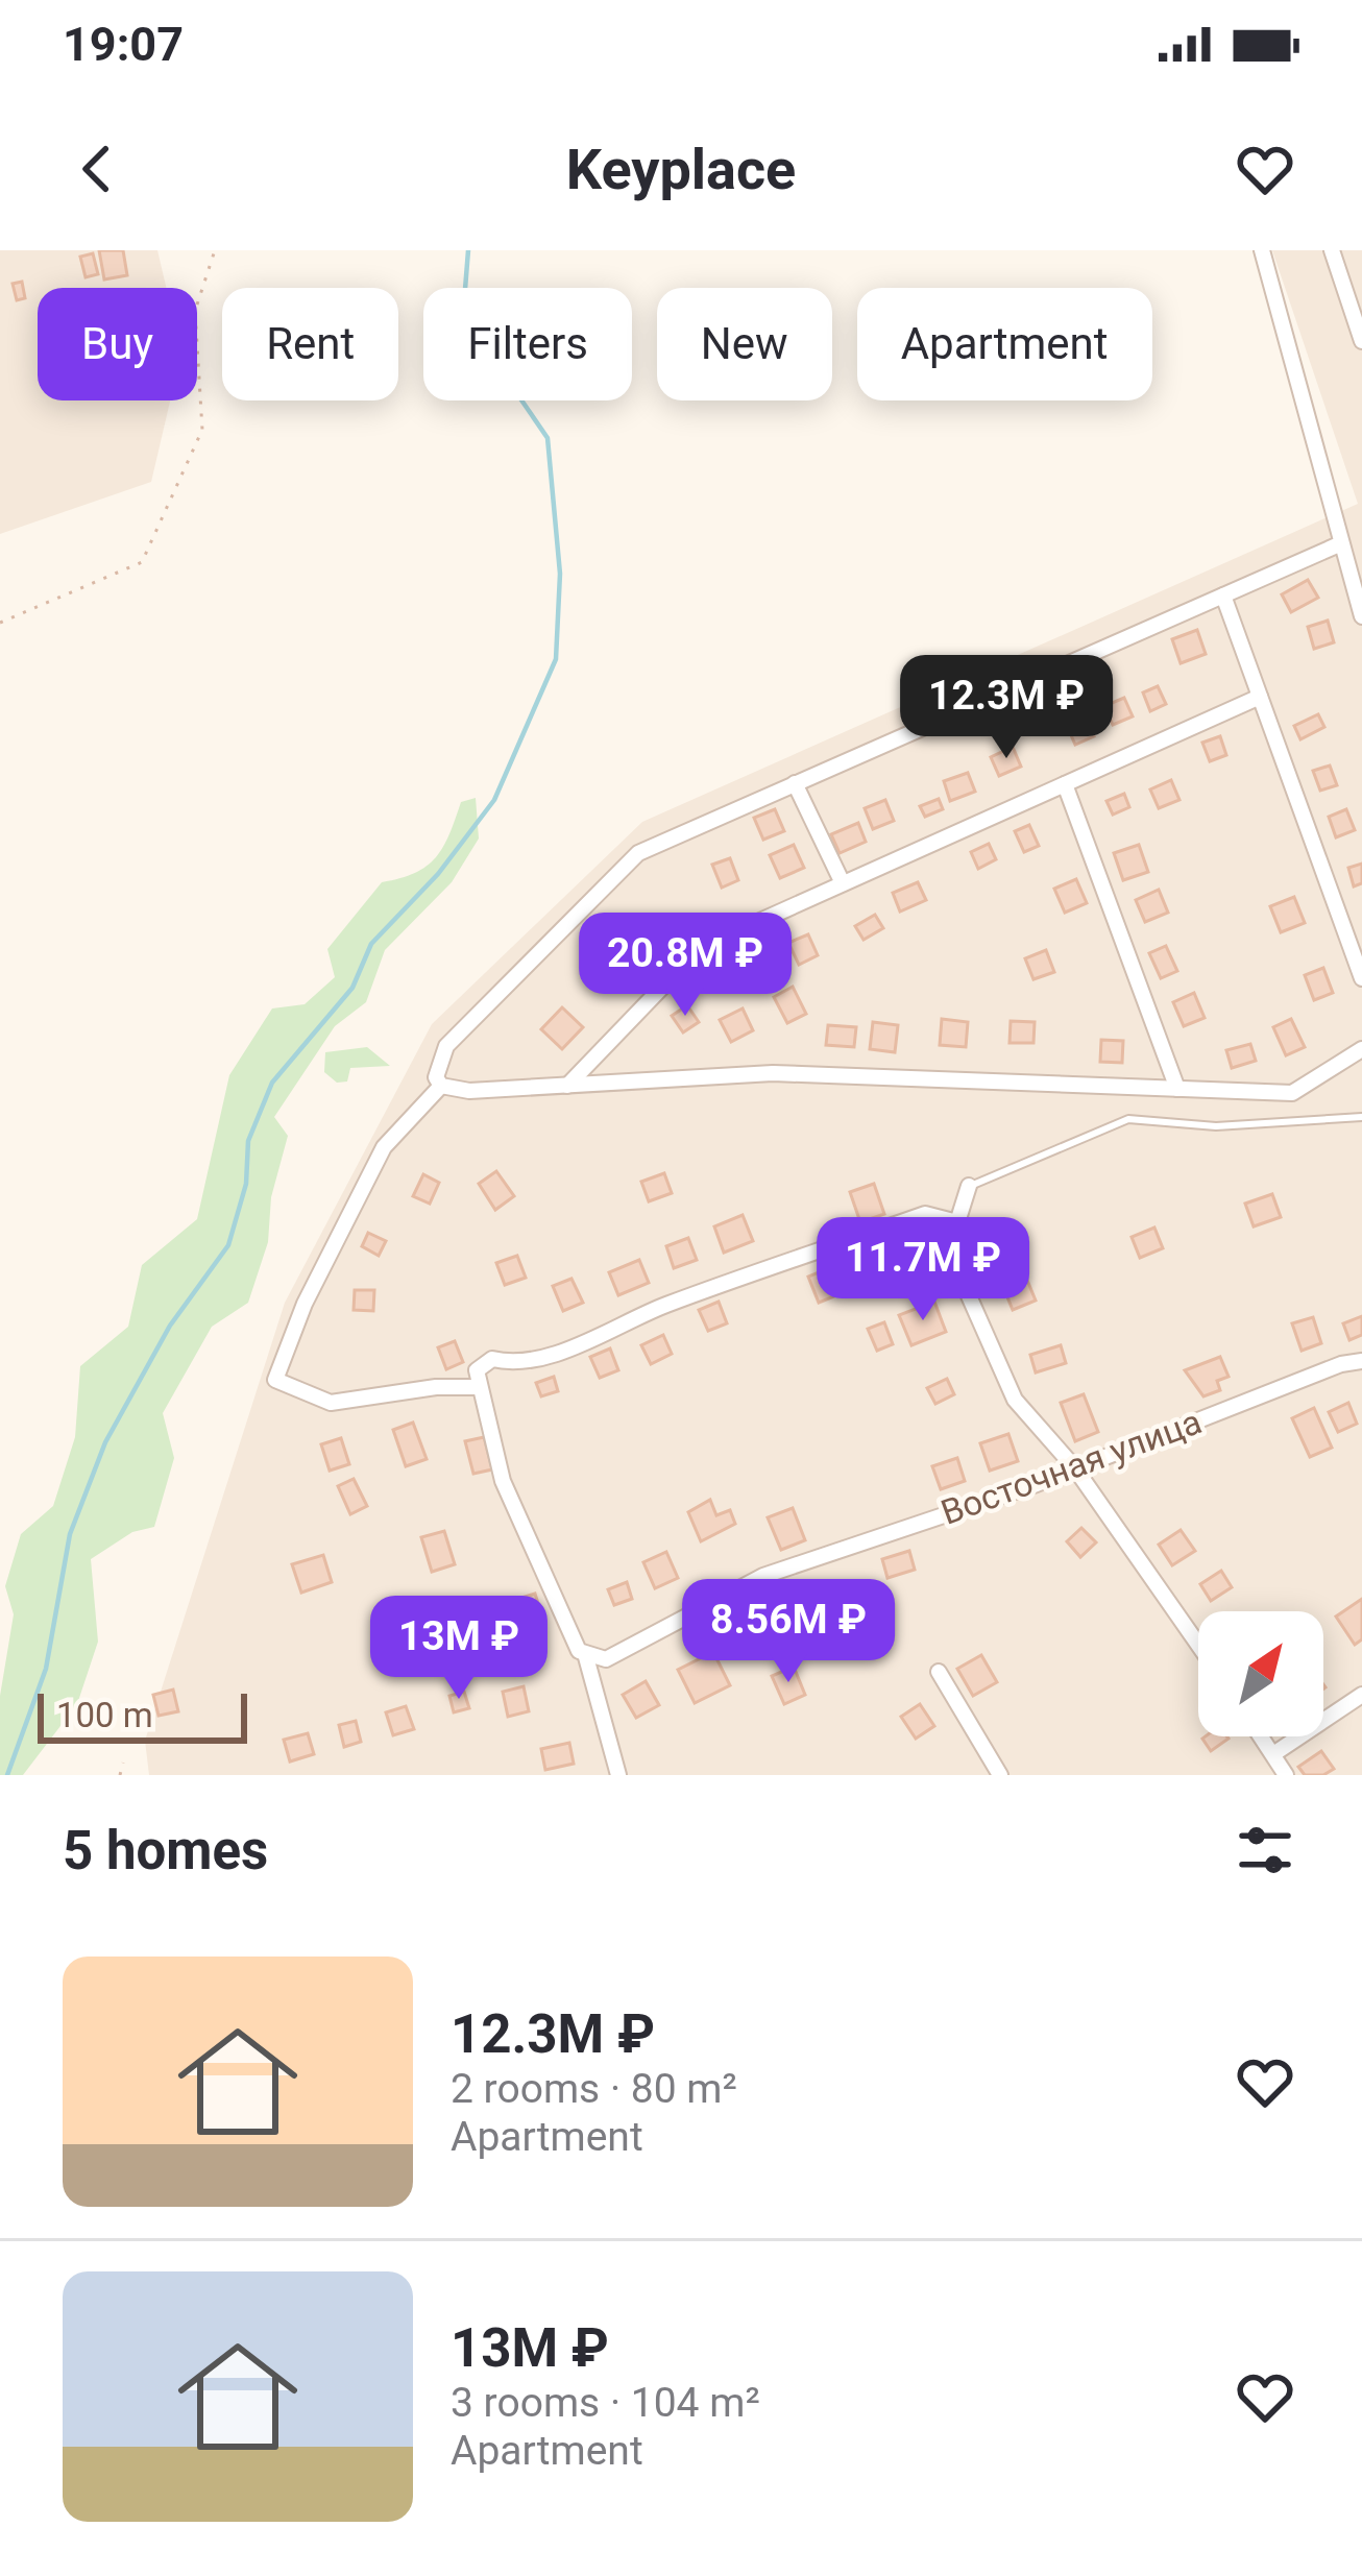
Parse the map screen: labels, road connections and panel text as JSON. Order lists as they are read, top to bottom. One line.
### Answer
{"streets":{"street":["Восточная улица"]},"scale_bar":"100 m","north":"top right","page":{"status":"19:07","header":"Keyplace","chip":["Buy","Rent","Filters","New","Apartment"],"price":["12.3M ₽","20.8M ₽","11.7M ₽","8.56M ₽","13M ₽"],"scale":"100 m","heading":"5 homes","list":[{"name":"12.3M ₽","note":"2 rooms · 80 m² · Apartment"},{"name":"13M ₽","note":"3 rooms · 104 m² · Apartment"}]}}
